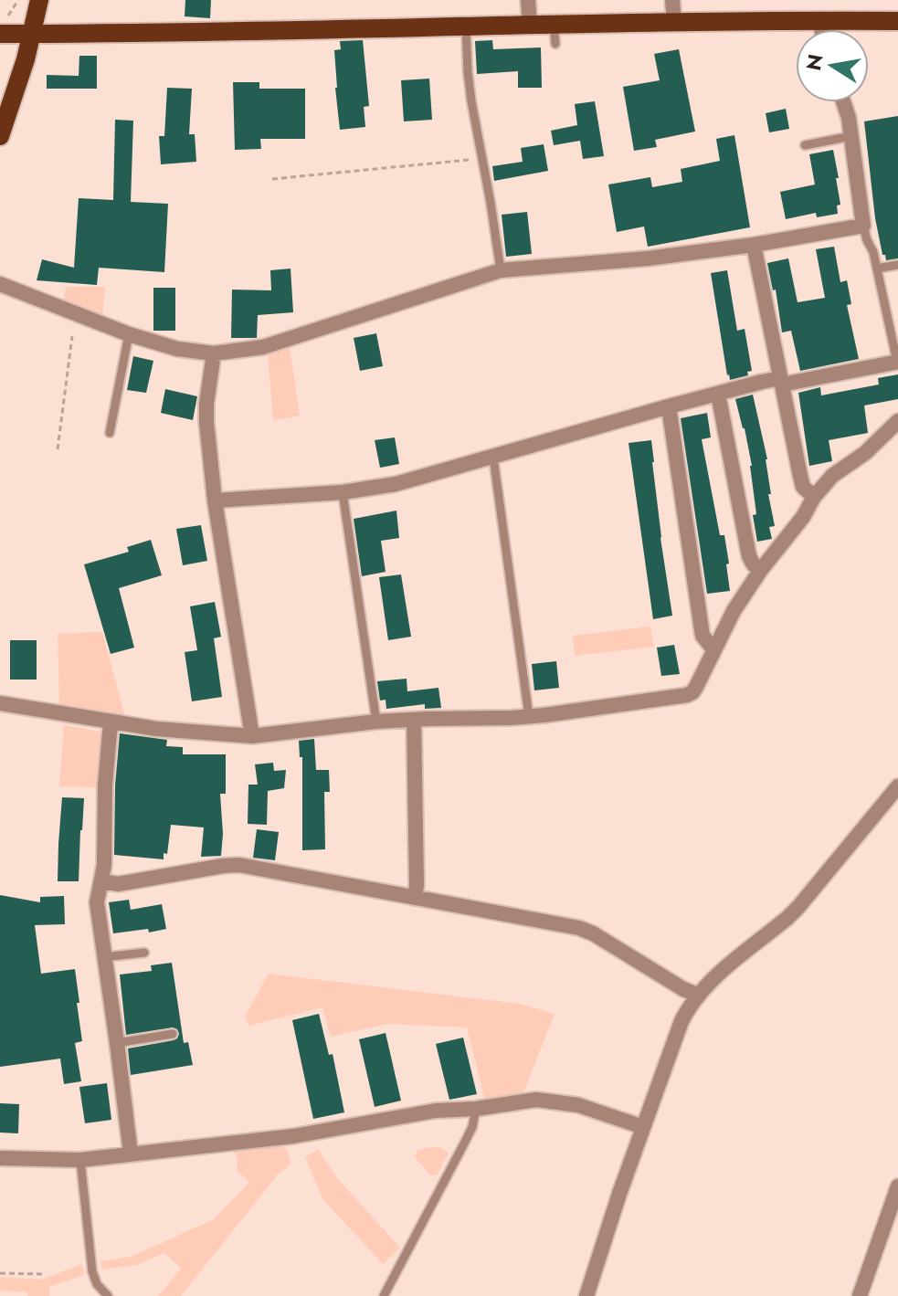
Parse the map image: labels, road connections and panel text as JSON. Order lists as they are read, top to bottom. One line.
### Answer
{"north":"left"}
